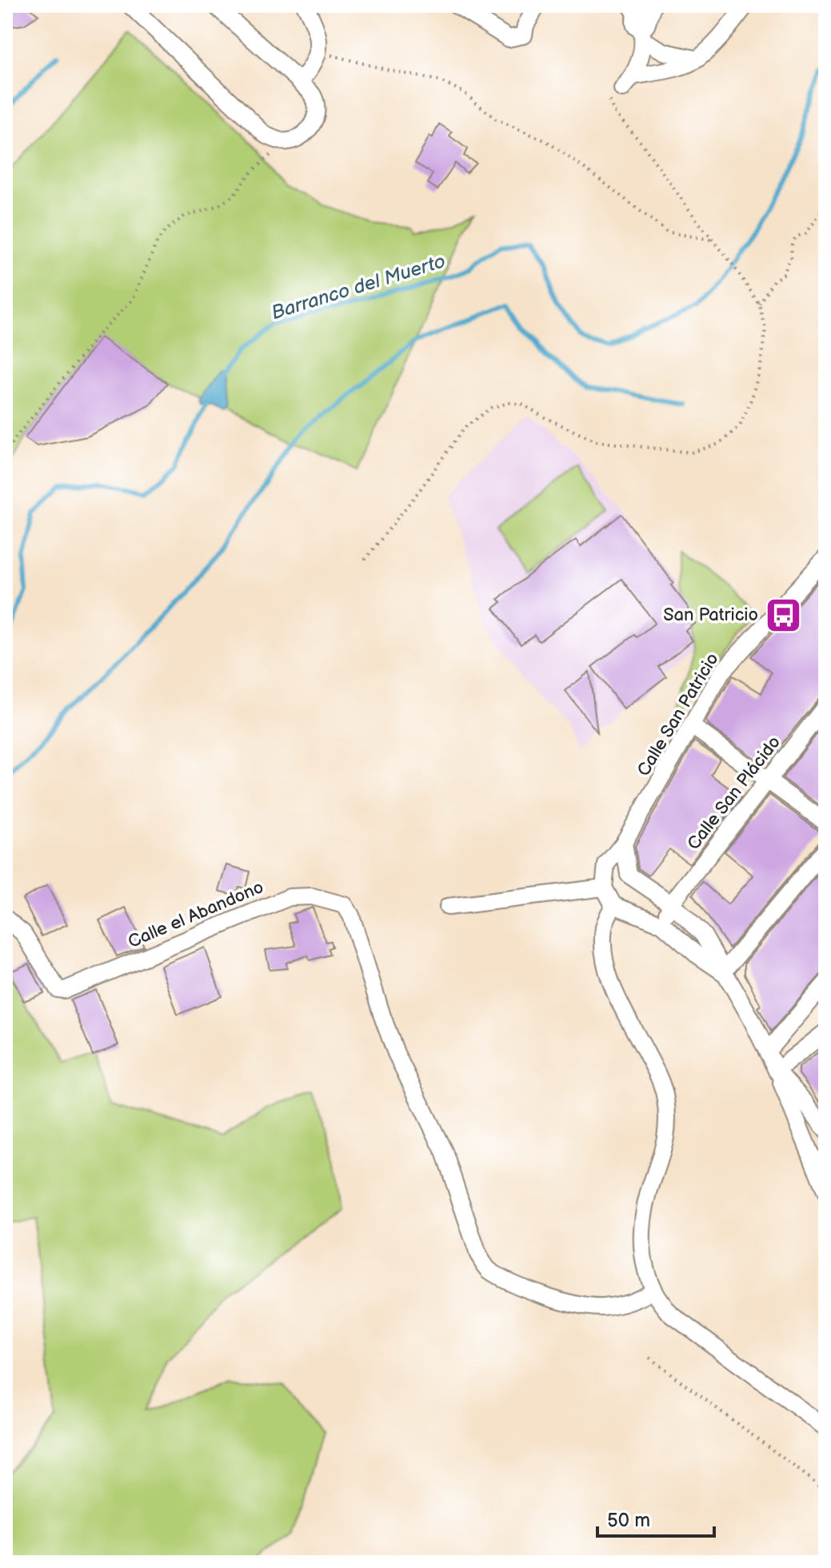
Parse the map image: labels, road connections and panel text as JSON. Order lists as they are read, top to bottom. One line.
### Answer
{"streets":{"street":["Calle San Patricio","Calle San Plácido","Calle el Abandono"]},"water":["Barranco del Muerto"],"places":{"bus stop":["San Patricio"]},"scale_bar":"50 m"}
